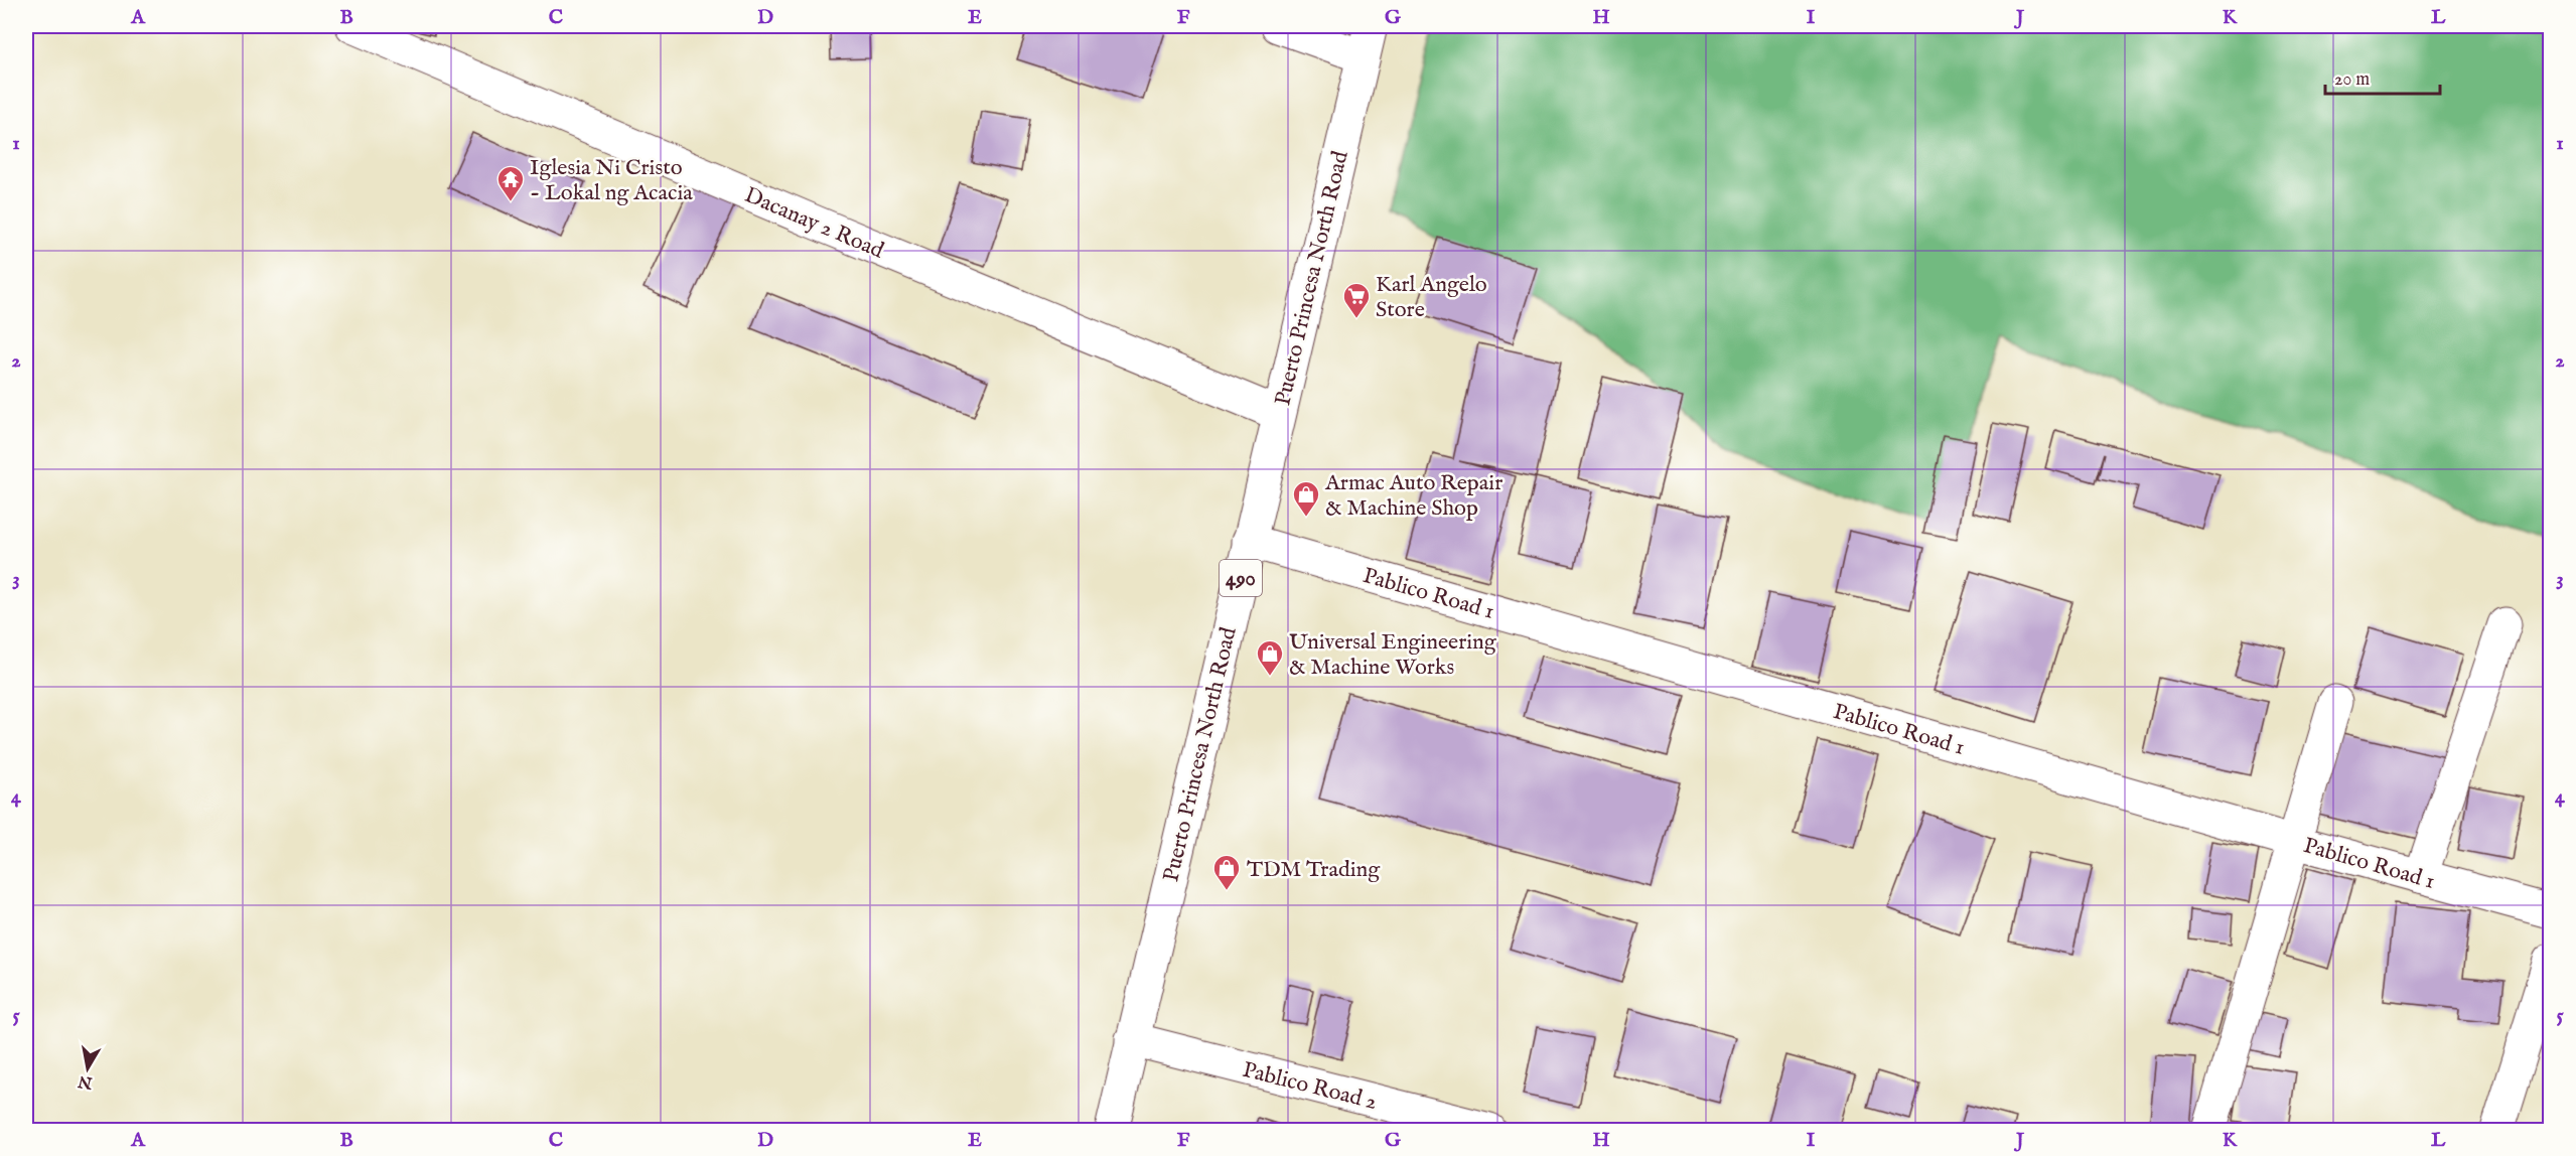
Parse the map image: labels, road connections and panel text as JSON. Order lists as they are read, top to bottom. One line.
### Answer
{"streets":{"street":["Dacanay 2 Road","Puerto Princesa North Road","490","Pablico Road 1","Pablico Road 2"]},"crossings":[["Dacanay 2 Road","Puerto Princesa North Road"],["Puerto Princesa North Road","Pablico Road 1"],["Puerto Princesa North Road","Pablico Road 2"]],"places":{"temple":["Iglesia Ni Cristo - Lokal ng Acacia"],"supermarket":["Karl Angelo Store"],"shop":["Armac Auto Repair & Machine Shop","Universal Engineering & Machine Works","TDM Trading"]},"scale_bar":"20 m","north":"bottom","grid":{"columns":["A","B","C","D","E","F","G","H","I","J","K","L"],"rows":["1","2","3","4","5"]}}
